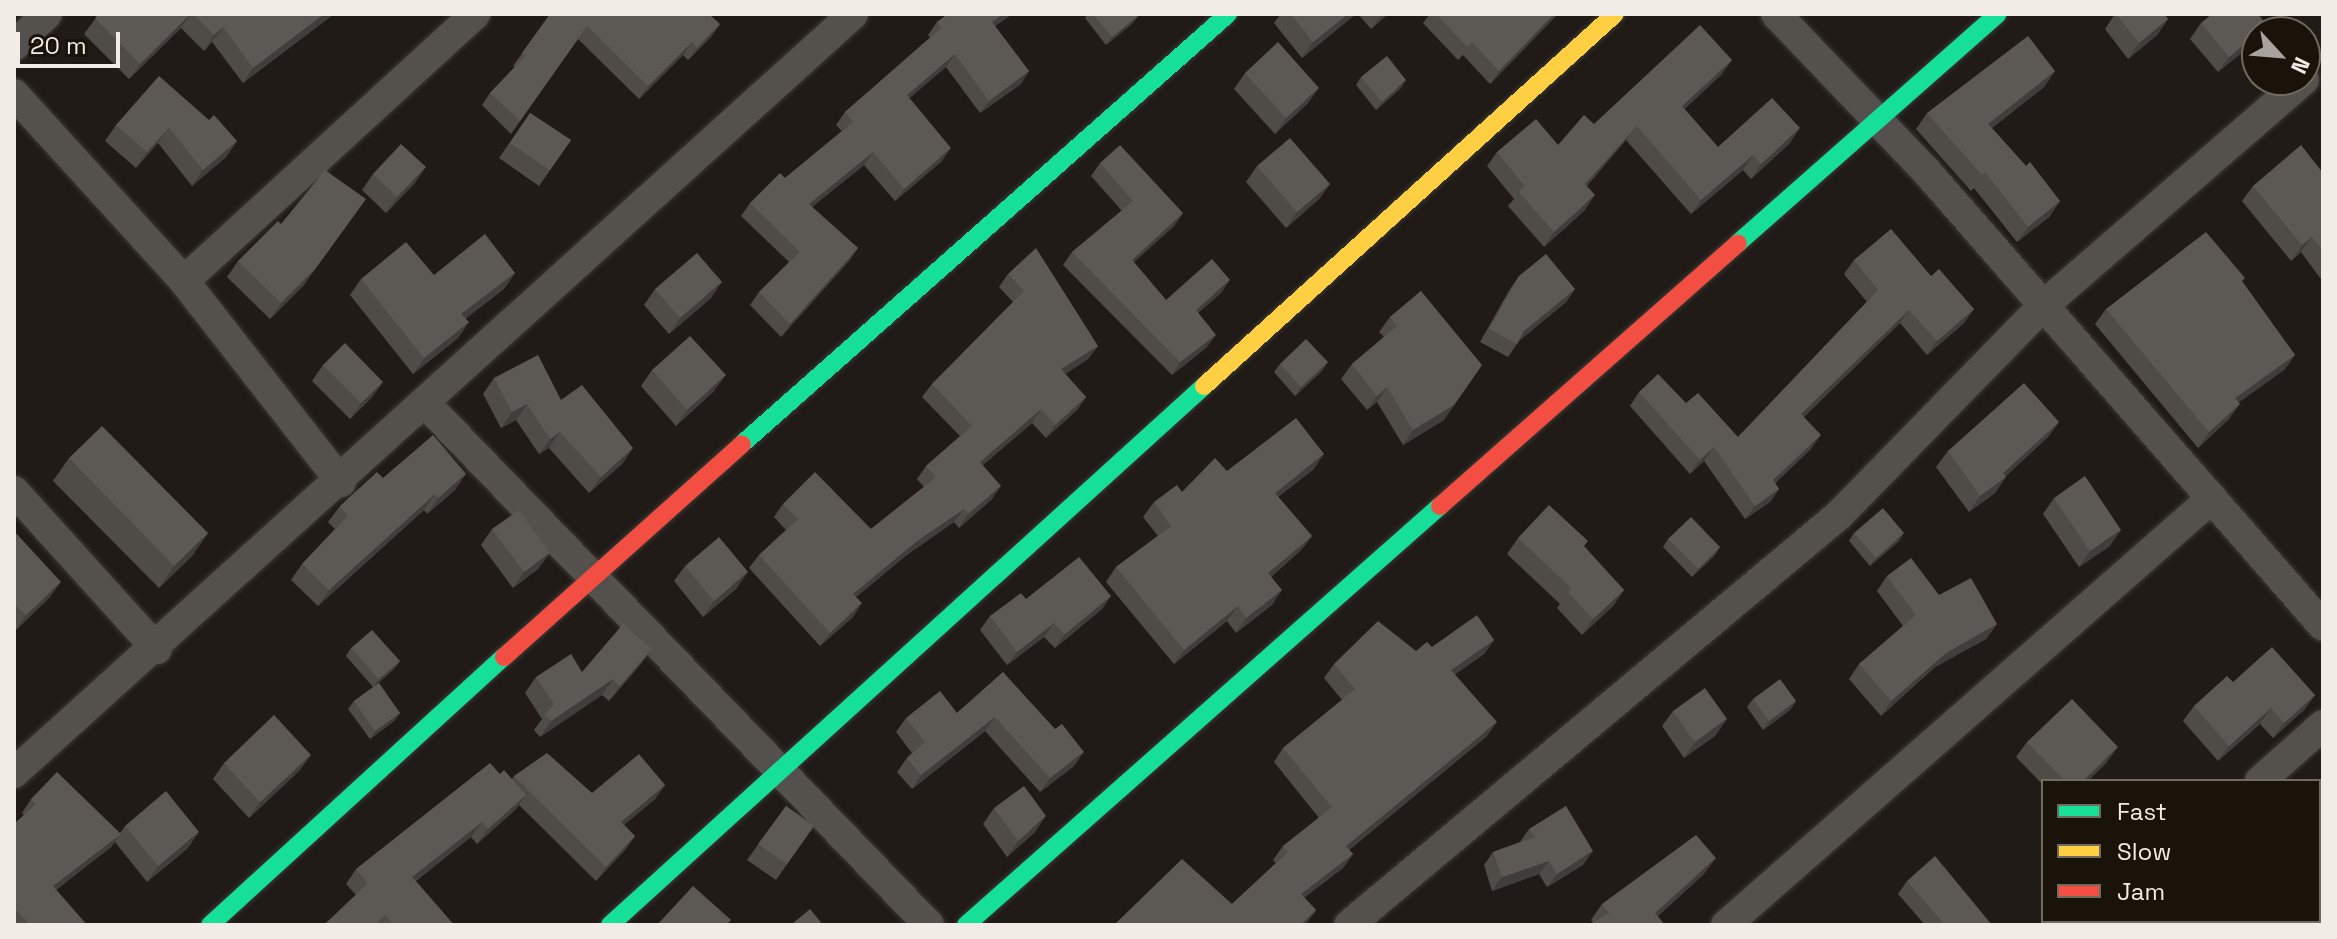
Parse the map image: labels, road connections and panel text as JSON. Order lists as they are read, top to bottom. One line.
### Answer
{"legend":["Fast","Slow","Jam"],"scale_bar":"20 m","north":"bottom right"}
